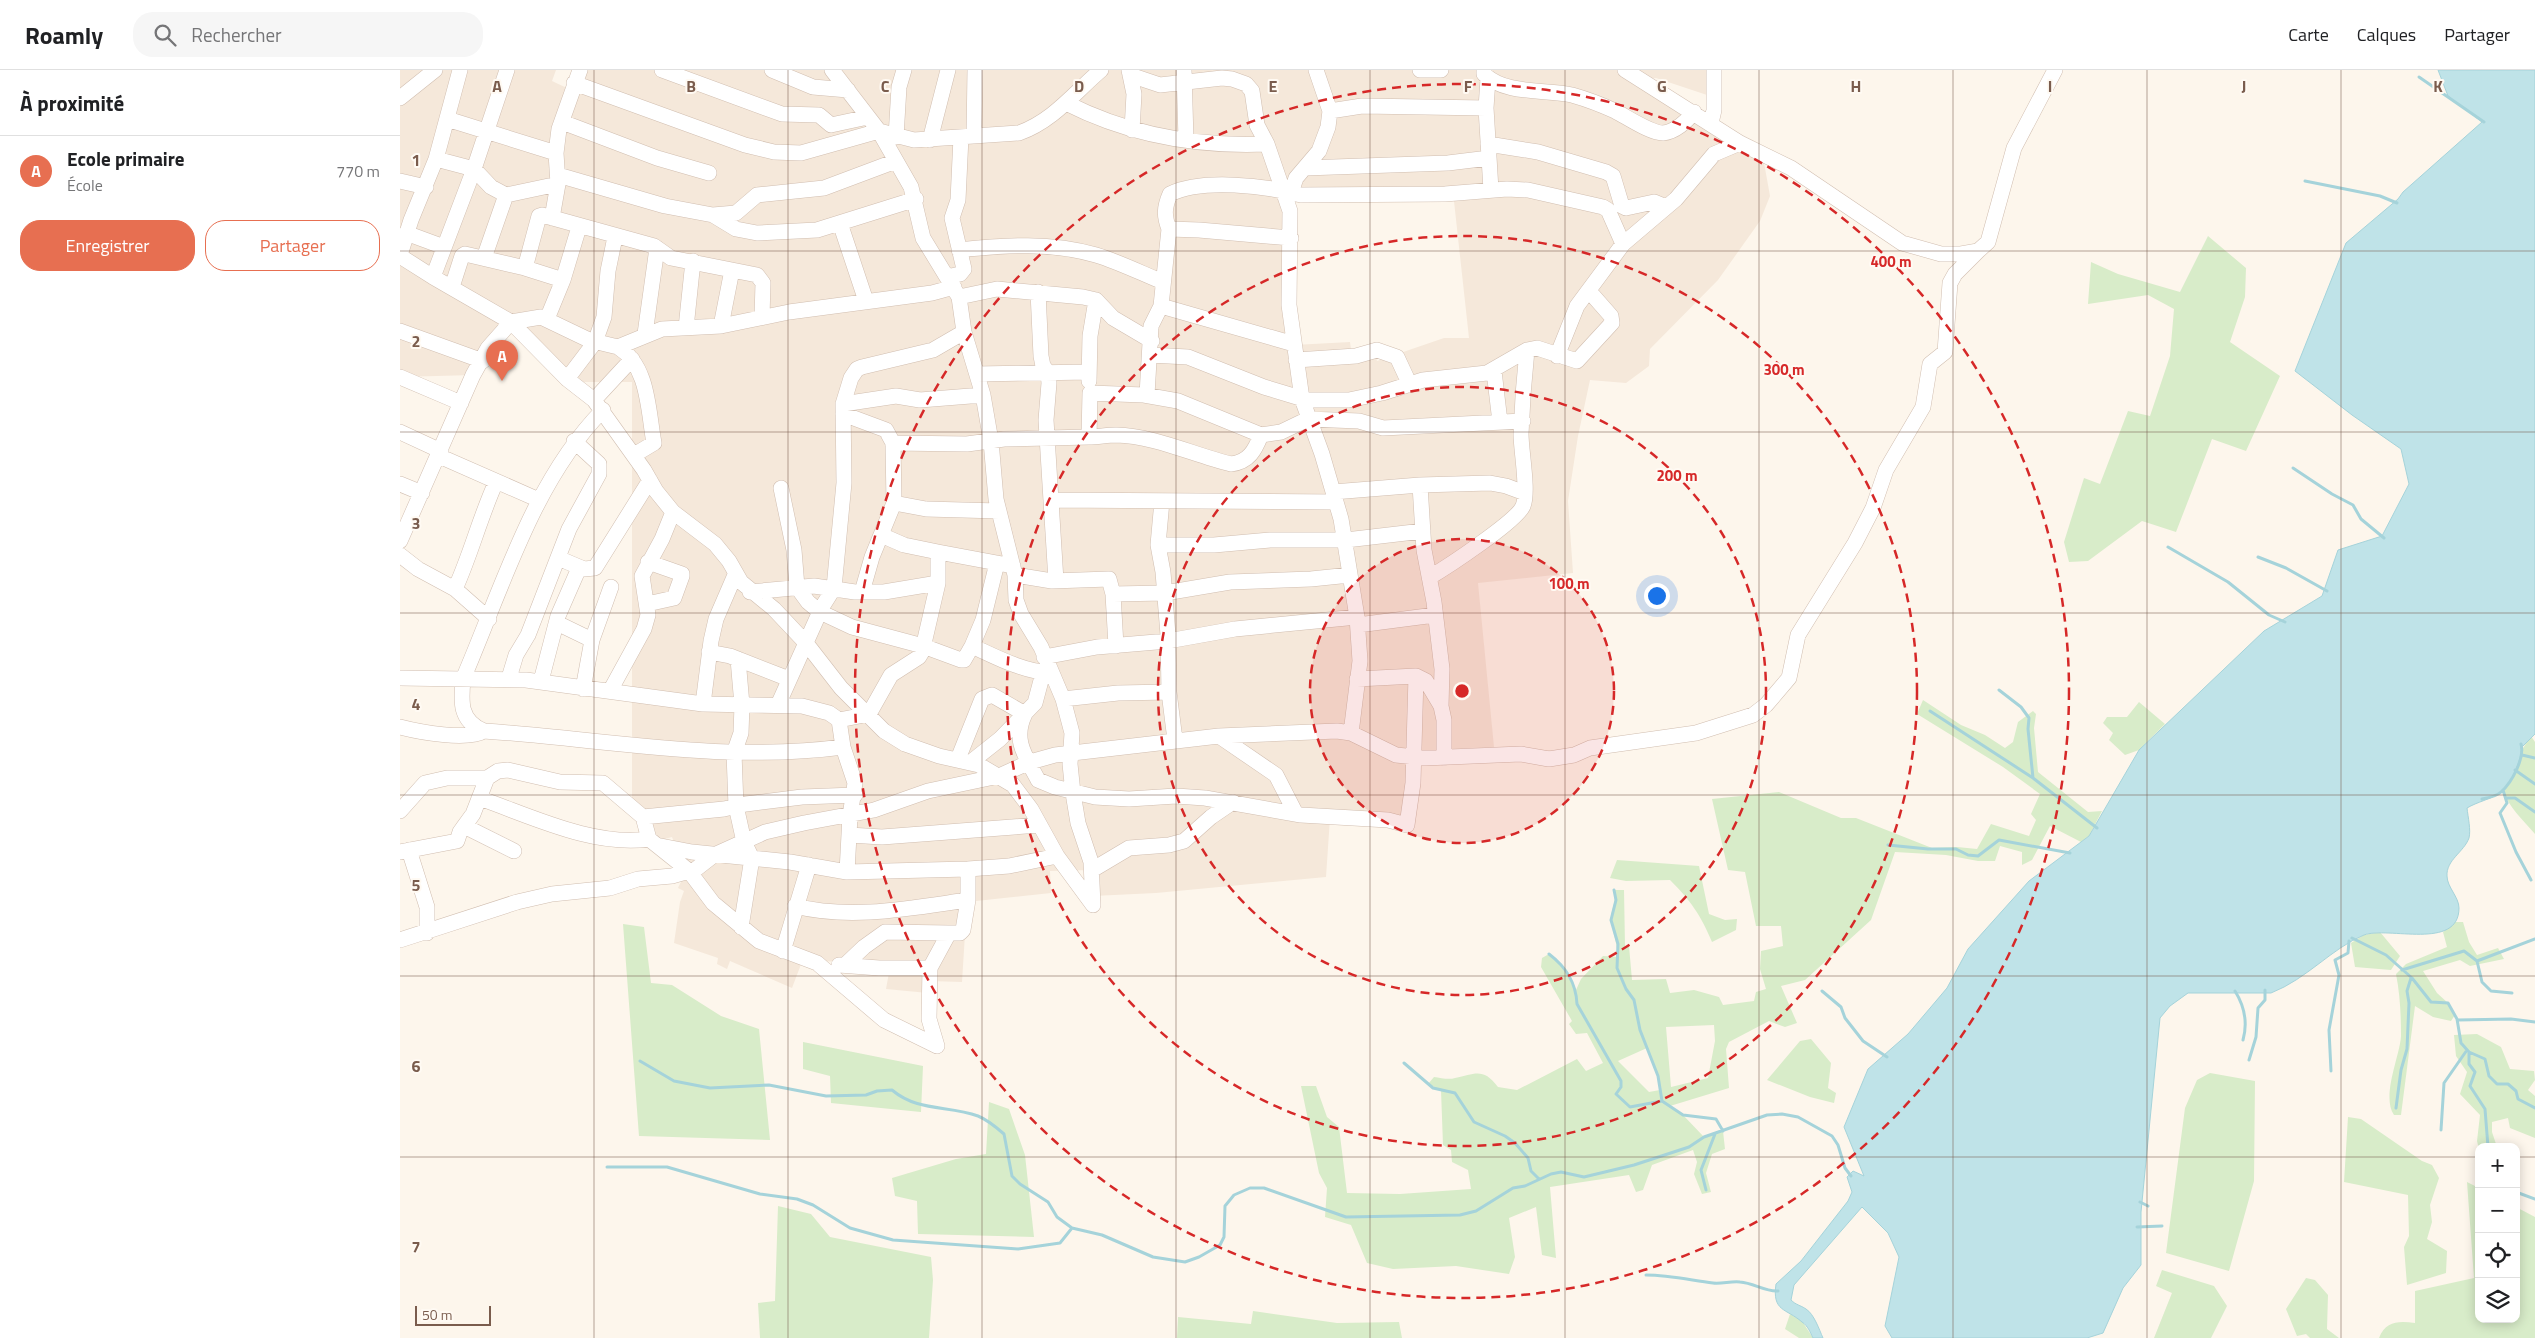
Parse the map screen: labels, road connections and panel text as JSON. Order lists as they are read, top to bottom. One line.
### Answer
{"scale_bar":"50 m","page":{"header":"Roamly","search":"Rechercher","nav":["Carte","Calques","Partager"],"heading":"À proximité","list":[{"mark":"A","name":"Ecole primaire","note":"École","value":"770 m"}],"buttons":["Enregistrer","Partager"],"pins":"A","map_buttons":["+","−"],"scale":"50 m"},"grid":{"columns":["A","B","C","D","E","F","G","H","I","J","K"],"rows":["1","2","3","4","5","6","7"]},"rings":["400 m","300 m","200 m","100 m"]}
